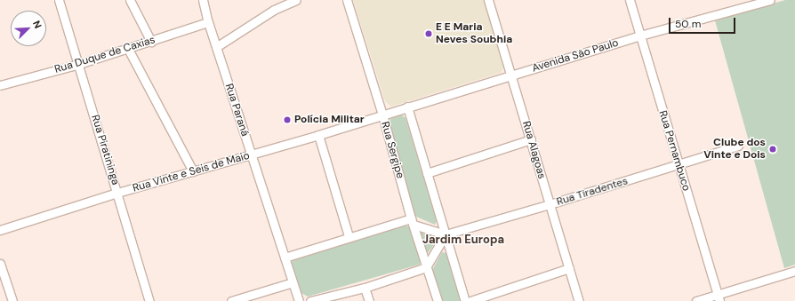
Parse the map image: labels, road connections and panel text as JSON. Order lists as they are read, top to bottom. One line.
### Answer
{"streets":{"street":["Rua Duque de Caxias","Avenida São Paulo","Rua Paraná","Rua Piratininga","Rua Sergipe","Rua Alagoas","Rua Pernambuco","Rua Vinte e Seis de Maio","Rua Tiradentes"]},"crossings":[["Rua Duque de Caxias","Rua Paraná"],["Rua Duque de Caxias","Rua Piratininga"],["Avenida São Paulo","Rua Sergipe"],["Avenida São Paulo","Rua Alagoas"],["Avenida São Paulo","Rua Pernambuco"],["Avenida São Paulo","Rua Vinte e Seis de Maio"],["Rua Paraná","Rua Vinte e Seis de Maio"],["Rua Piratininga","Rua Vinte e Seis de Maio"],["Rua Sergipe","Rua Vinte e Seis de Maio"],["Rua Alagoas","Rua Tiradentes"],["Rua Pernambuco","Rua Tiradentes"]],"districts":["Jardim Europa"],"places":["E E Maria Neves Soubhia","Polícia Militar","Clube dos Vinte e Dois"],"scale_bar":"50 m","north":"top right"}
